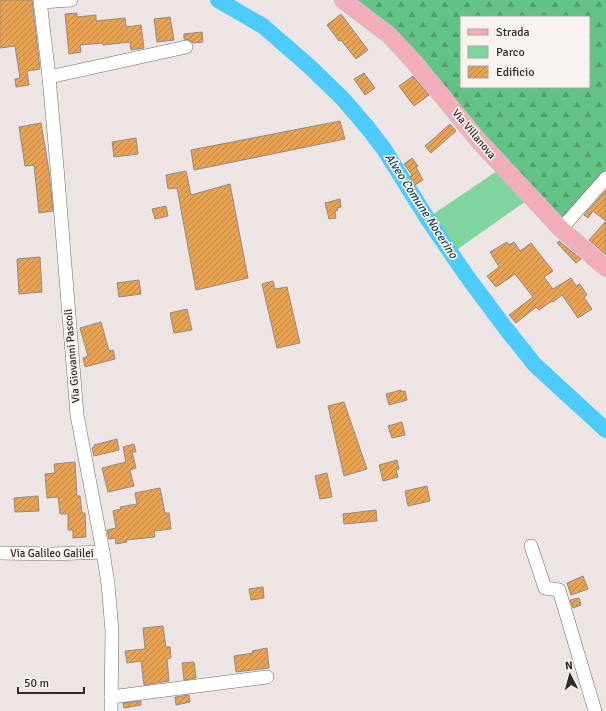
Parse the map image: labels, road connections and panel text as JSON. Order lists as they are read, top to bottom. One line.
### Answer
{"streets":{"main road":["Via Villanova"],"street":["Via Giovanni Pascoli","Via Galileo Galilei"]},"crossings":[["Via Giovanni Pascoli","Via Galileo Galilei"]],"water":["Alveo Comune Nocerino"],"legend":["Strada","Parco","Edificio"],"scale_bar":"50 m","north":"top"}
